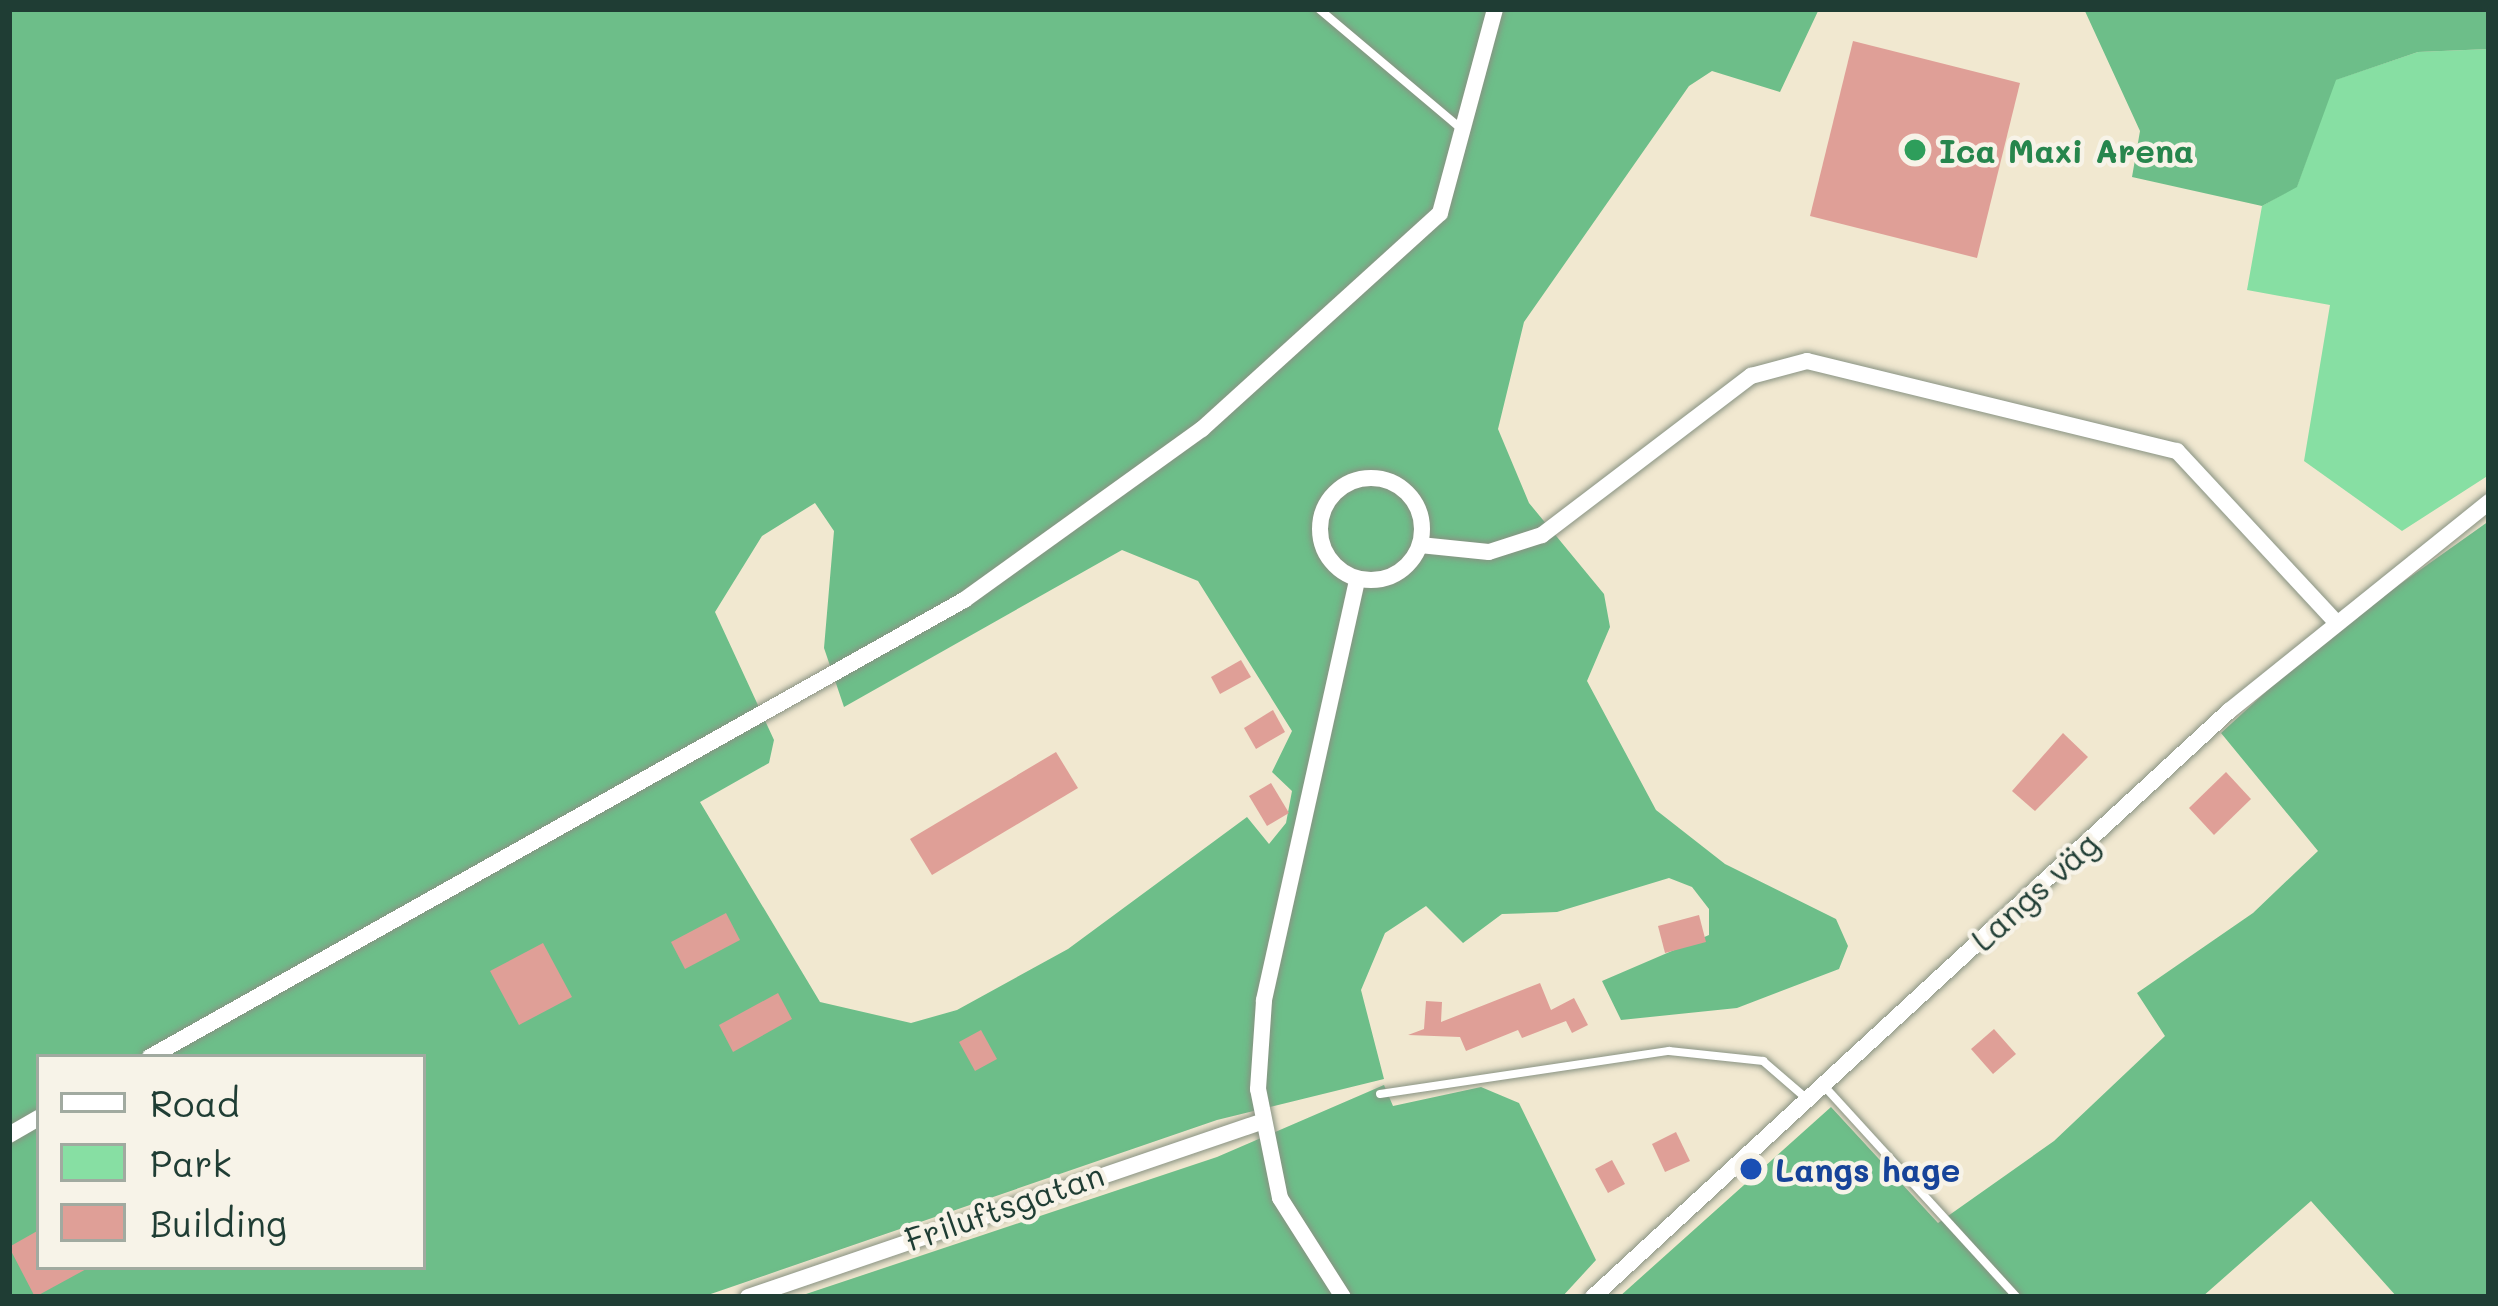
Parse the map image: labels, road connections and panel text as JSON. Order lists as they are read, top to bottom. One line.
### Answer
{"streets":{"street":["Langs väg","Friluftsgatan"]},"places":["Ica Maxi Arena","Langs hage"],"legend":["Road","Park","Building"]}
